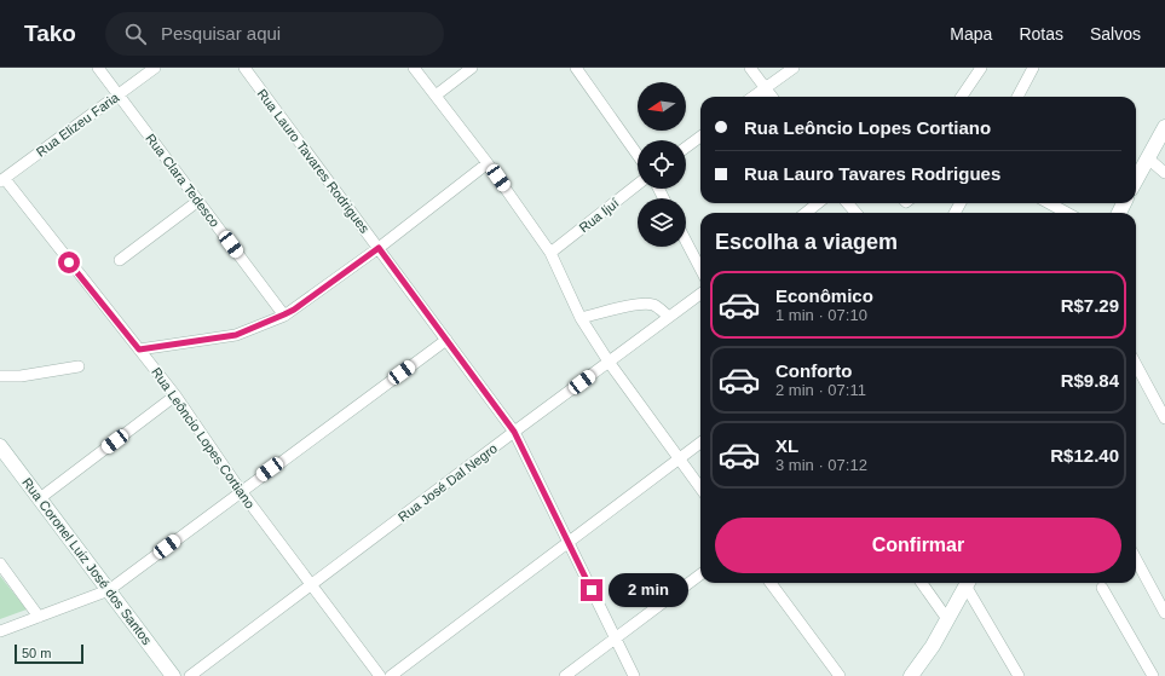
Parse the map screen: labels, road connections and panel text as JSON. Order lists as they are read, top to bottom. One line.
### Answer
{"streets":{"main road":["Rua Coronel Luiz José dos Santos"],"street":["Rua Elizeu Faria","Rua Lauro Tavares Rodrigues","Rua Clara Tedesco","Rua Ijuí","Rua Leôncio Lopes Cortiano","Rua José Dal Negro"]},"crossings":[["Rua Elizeu Faria","Rua Clara Tedesco"],["Rua Elizeu Faria","Rua Leôncio Lopes Cortiano"],["Rua Lauro Tavares Rodrigues","Rua José Dal Negro"],["Rua Leôncio Lopes Cortiano","Rua José Dal Negro"]],"scale_bar":"50 m","north":"left","page":{"header":"Tako","search":"Pesquisar aqui","nav":["Mapa","Rotas","Salvos"],"banner":["Rua Leôncio Lopes Cortiano","Rua Lauro Tavares Rodrigues"],"heading":"Escolha a viagem","list":[{"name":"Econômico","note":"1 min · 07:10","value":"R$7.29"},{"name":"Conforto","note":"2 min · 07:11","value":"R$9.84"},{"name":"XL","note":"3 min · 07:12","value":"R$12.40"}],"buttons":"Confirmar","bubble":"2 min","scale":"50 m"}}
